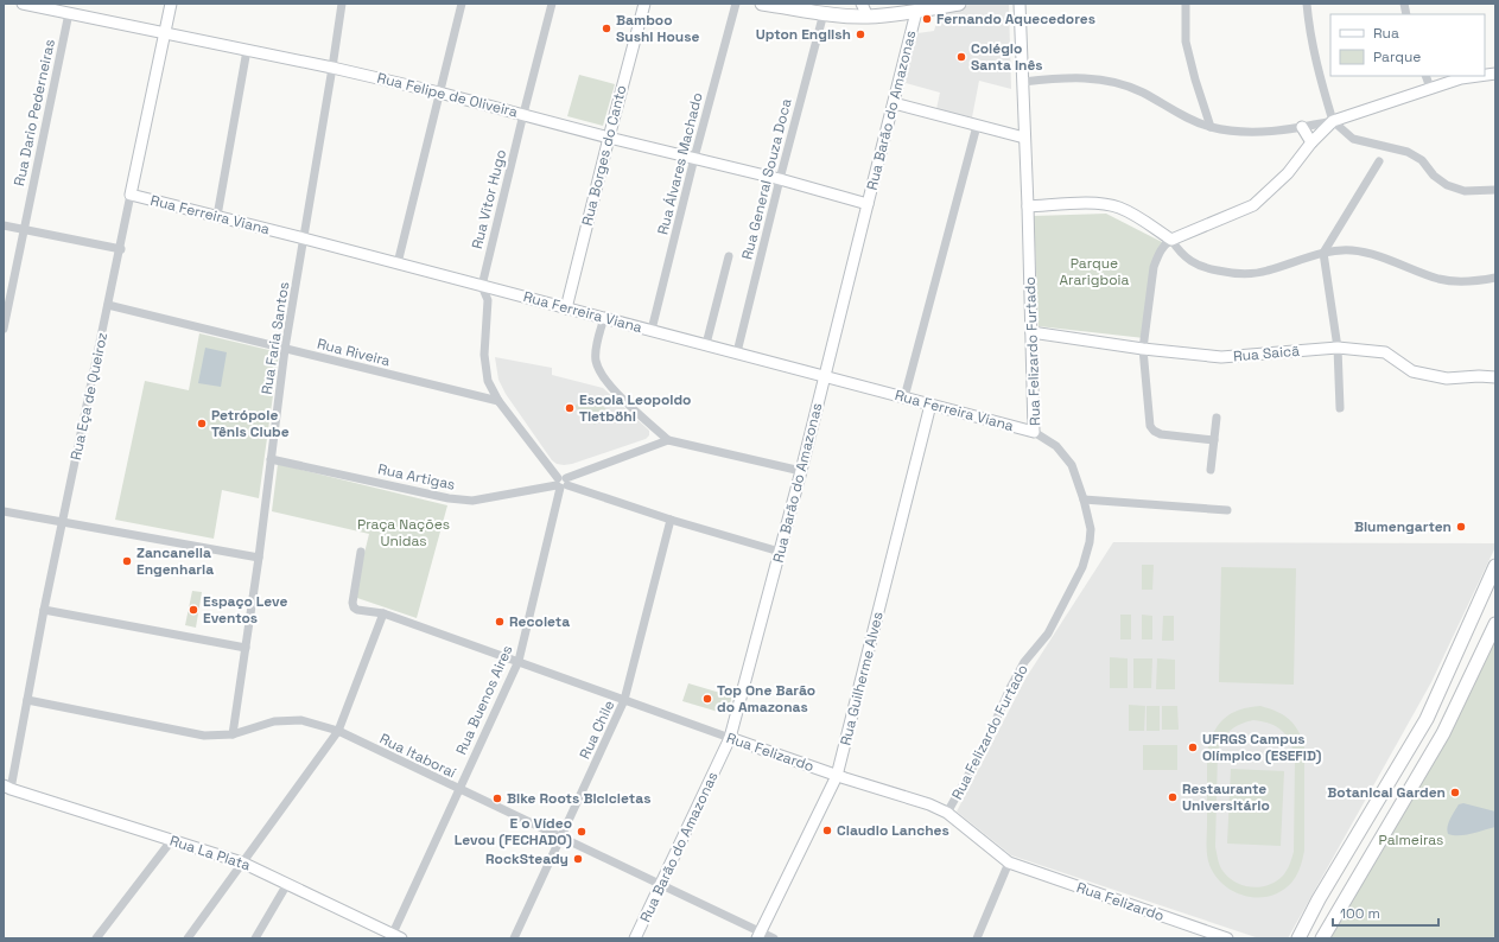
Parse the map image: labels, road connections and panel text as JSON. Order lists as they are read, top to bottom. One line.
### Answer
{"streets":{"street":["Rua Felipe de Oliveira","Rua Barão do Amazonas","Rua Dario Pederneiras","Rua Borges do Canto","Rua Álvares Machado","Rua General Souza Doca","Rua Vitor Hugo","Rua Ferreira Viana","Rua Faria Santos","Rua Felizardo Furtado","Rua Riveira","Rua Saicã","Rua Eça de Queiroz","Rua Artigas","Rua Guilherme Alves","Rua Buenos Aires","Rua Chile","Rua Felizardo","Rua Itaboraí","Rua La Plata"]},"crossings":[["Rua Felipe de Oliveira","Rua Barão do Amazonas"],["Rua Felipe de Oliveira","Rua Dario Pederneiras"],["Rua Felipe de Oliveira","Rua Borges do Canto"],["Rua Felipe de Oliveira","Rua Álvares Machado"],["Rua Felipe de Oliveira","Rua General Souza Doca"],["Rua Felipe de Oliveira","Rua Vitor Hugo"],["Rua Felipe de Oliveira","Rua Faria Santos"],["Rua Felipe de Oliveira","Rua Eça de Queiroz"],["Rua Barão do Amazonas","Rua Ferreira Viana"],["Rua Barão do Amazonas","Rua Felizardo"],["Rua Barão do Amazonas","Rua Itaboraí"],["Rua Borges do Canto","Rua Ferreira Viana"],["Rua Álvares Machado","Rua Ferreira Viana"],["Rua General Souza Doca","Rua Ferreira Viana"],["Rua Vitor Hugo","Rua Ferreira Viana"],["Rua Vitor Hugo","Rua Riveira"],["Rua Ferreira Viana","Rua Faria Santos"],["Rua Ferreira Viana","Rua Felizardo Furtado"],["Rua Ferreira Viana","Rua Eça de Queiroz"],["Rua Ferreira Viana","Rua Guilherme Alves"],["Rua Faria Santos","Rua Riveira"],["Rua Faria Santos","Rua Artigas"],["Rua Faria Santos","Rua Itaboraí"],["Rua Felizardo Furtado","Rua Saicã"],["Rua Felizardo Furtado","Rua Felizardo"],["Rua Riveira","Rua Eça de Queiroz"],["Rua Eça de Queiroz","Rua Itaboraí"],["Rua Eça de Queiroz","Rua La Plata"],["Rua Artigas","Rua Buenos Aires"],["Rua Guilherme Alves","Rua Felizardo"],["Rua Guilherme Alves","Rua Itaboraí"],["Rua Buenos Aires","Rua Felizardo"],["Rua Buenos Aires","Rua Itaboraí"],["Rua Buenos Aires","Rua La Plata"],["Rua Chile","Rua Felizardo"],["Rua Chile","Rua Itaboraí"]],"parks":["Parque Ararigboia","Praça Nações Unidas","Palmeiras"],"places":["Fernando Aquecedores","Bamboo Sushi House","Upton English","Colégio Santa Inês","Escola Leopoldo Tietböhl","Petrópole Tênis Clube","Blumengarten","Zancanella Engenharia","Espaço Leve Eventos","Recoleta","Top One Barão do Amazonas","UFRGS Campus Olímpico (ESEFID)","Botanical Garden","Restaurante Universitário","Bike Roots Bicicletas","Claudio Lanches","E o Vídeo Levou (FECHADO)","RockSteady"],"legend":["Rua","Parque"],"scale_bar":"100 m"}
